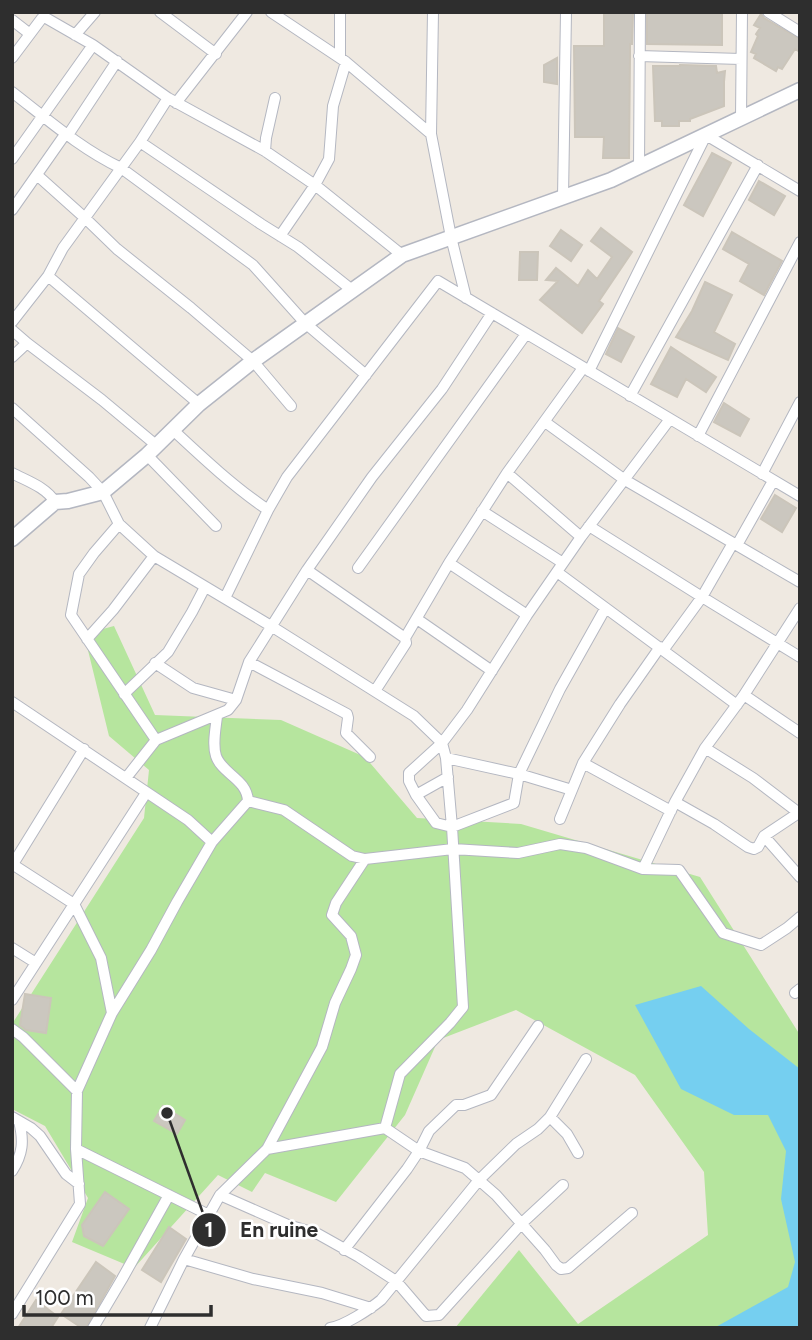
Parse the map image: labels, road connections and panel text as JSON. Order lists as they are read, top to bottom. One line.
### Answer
{"places":["En ruine"],"scale_bar":"100 m"}
